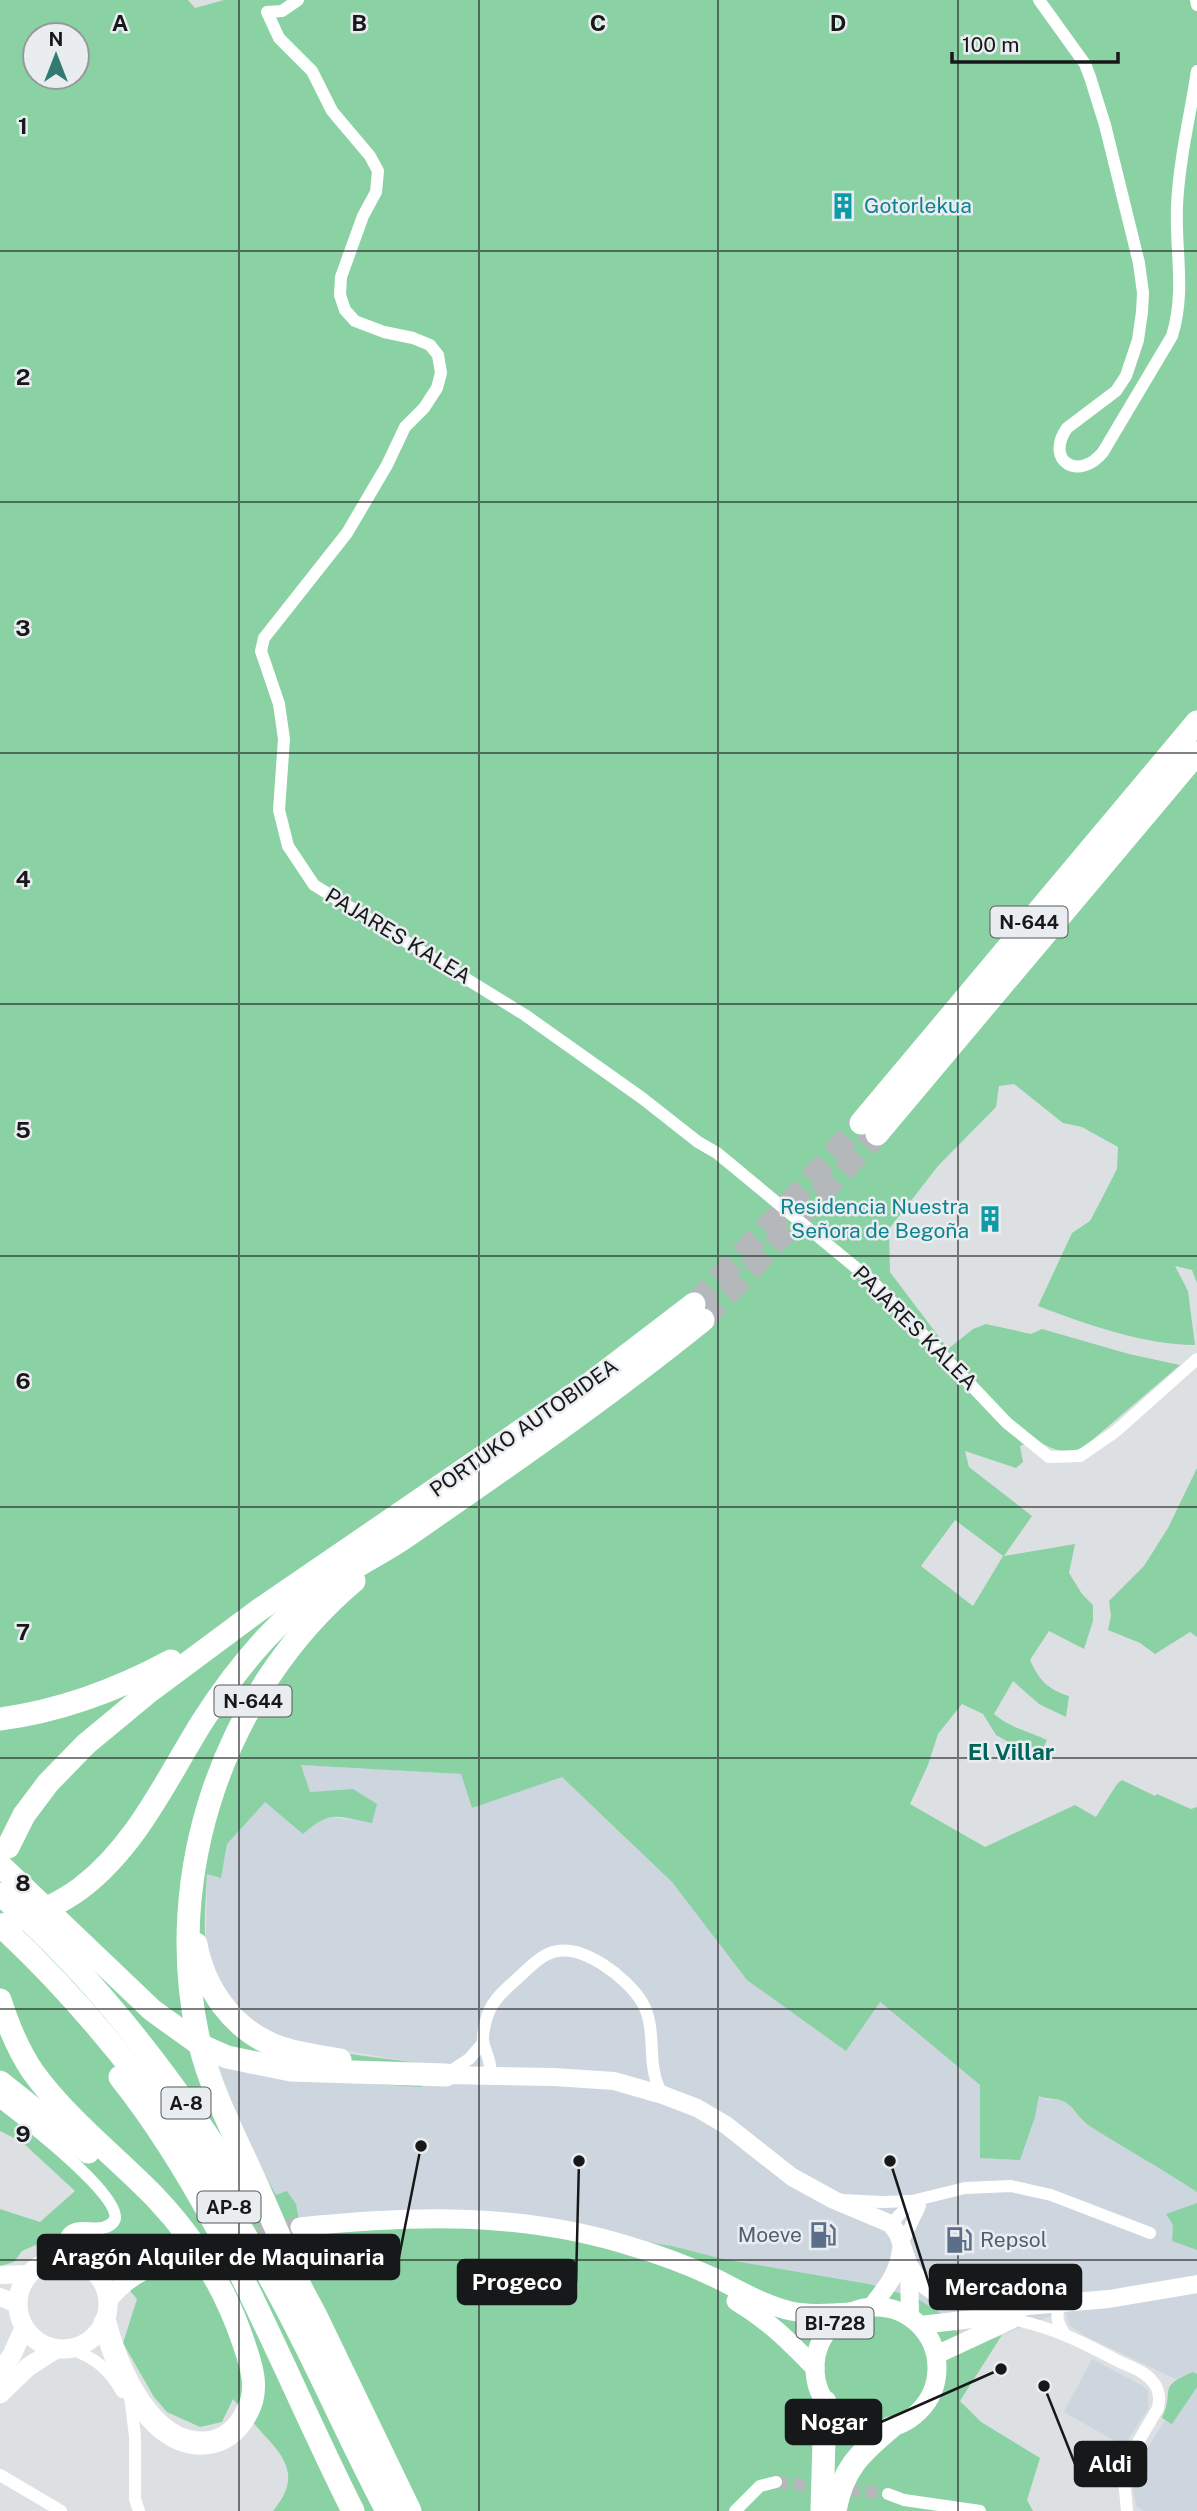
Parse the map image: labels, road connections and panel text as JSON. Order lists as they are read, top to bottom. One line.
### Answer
{"streets":{"highway":["N-644","PORTUKO AUTOBIDEA","A-8","AP-8"],"main road":["BI-728"],"street":["PAJARES KALEA"]},"crossings":[["N-644","PORTUKO AUTOBIDEA"],["N-644","A-8"]],"districts":["El Villar"],"places":{"building":["Gotorlekua","Residencia Nuestra Señora de Begoña"],"other":["Aragón Alquiler de Maquinaria","Progeco","Mercadona","Nogar","Aldi"],"fuel station":["Moeve","Repsol"]},"scale_bar":"100 m","north":"top","grid":{"columns":["A","B","C","D"],"rows":["1","2","3","4","5","6","7","8","9"]}}
